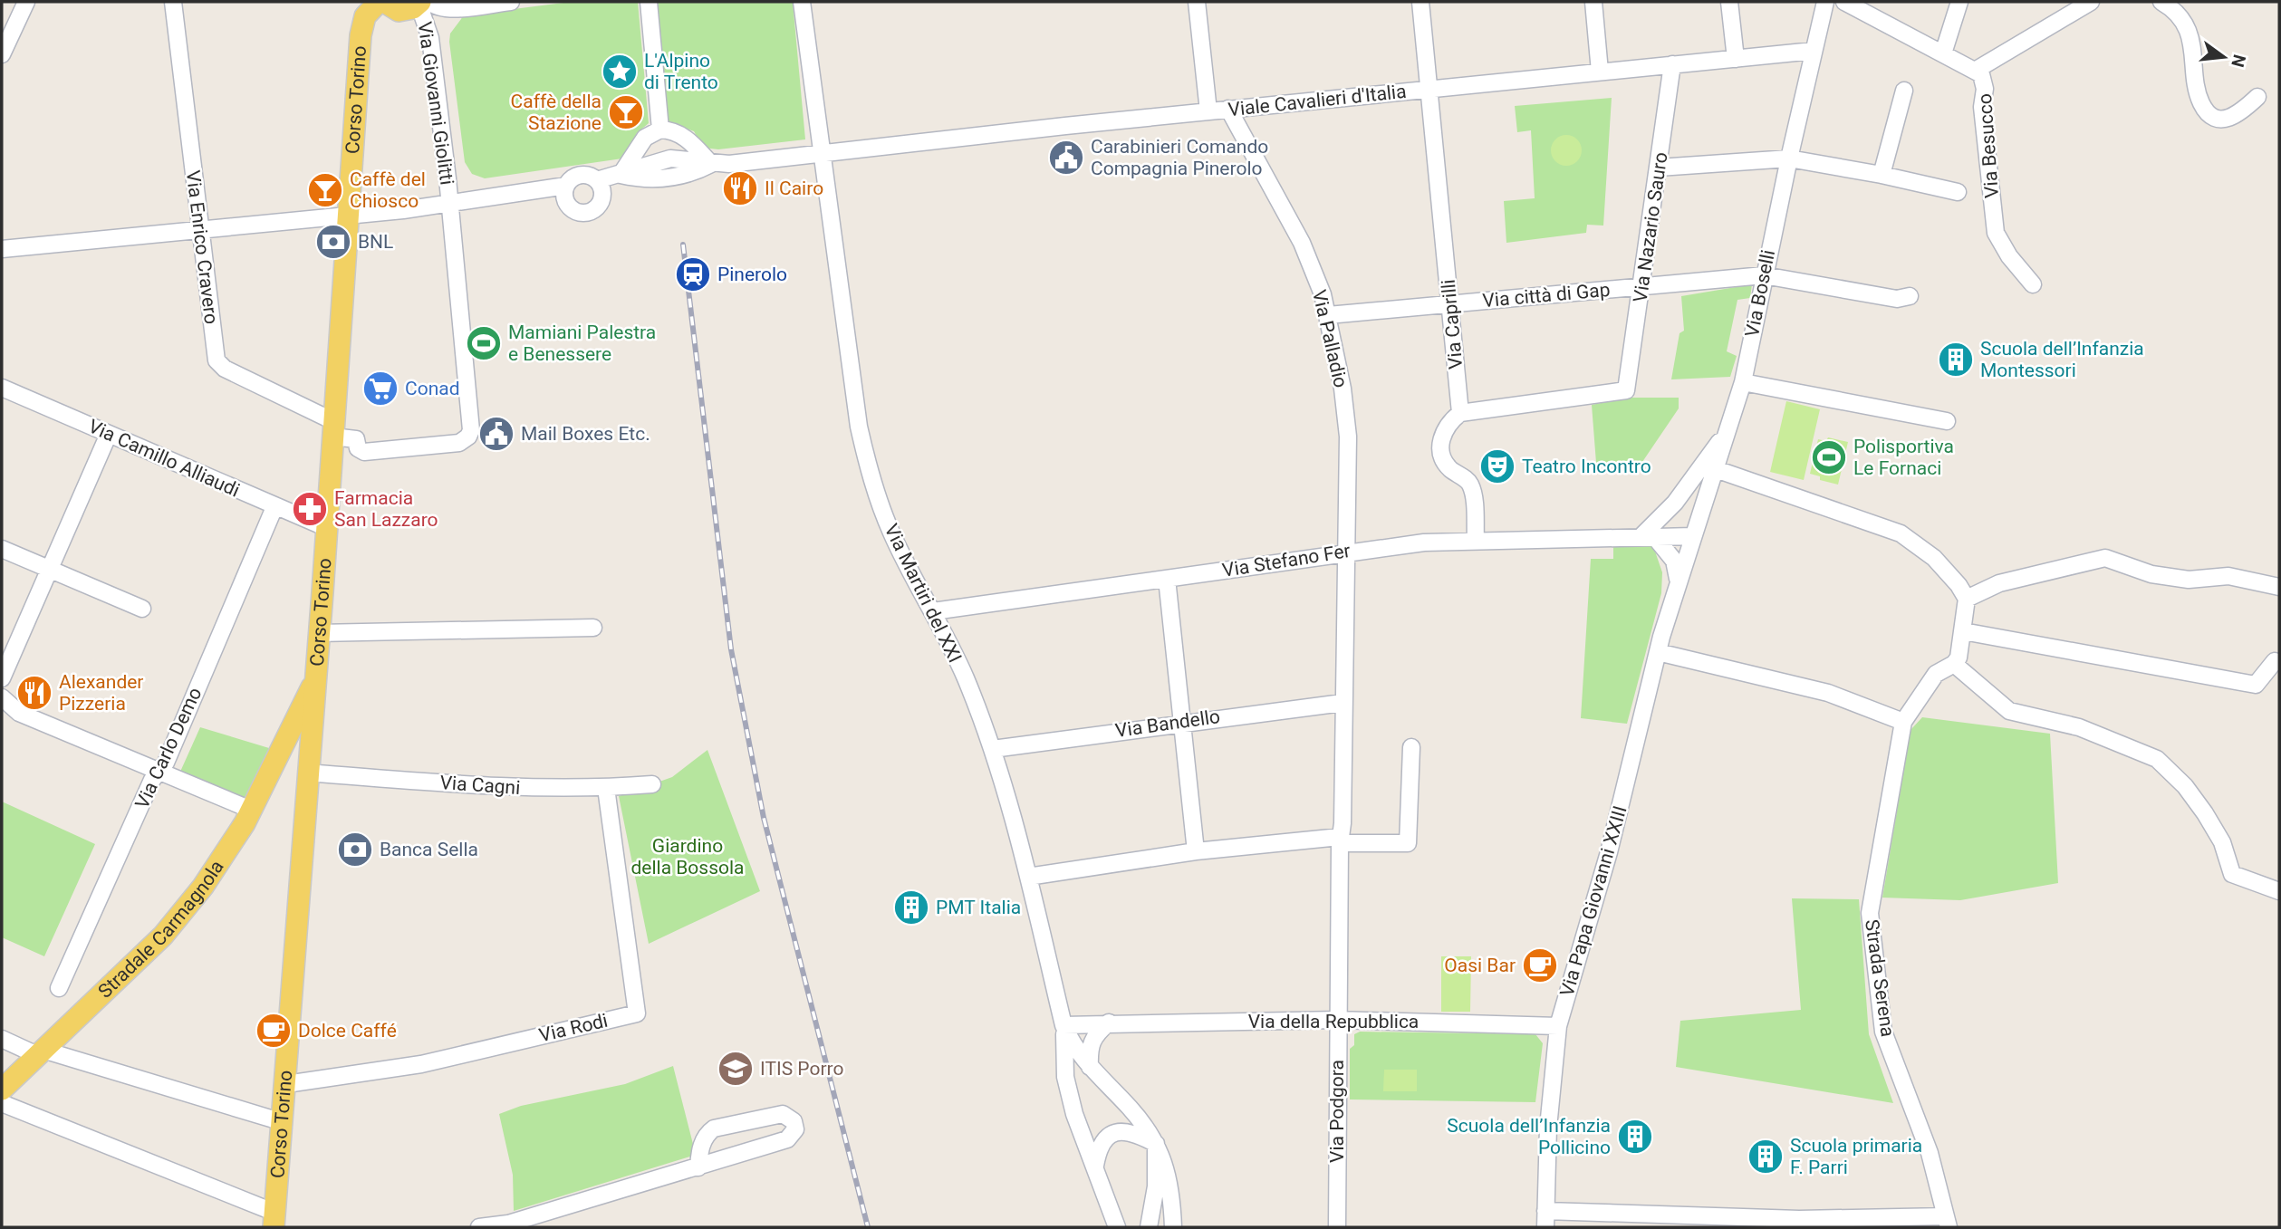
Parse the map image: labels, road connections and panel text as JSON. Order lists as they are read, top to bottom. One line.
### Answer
{"streets":{"main road":["Corso Torino","Stradale Carmagnola"],"street":["Viale Cavalieri d'Italia","Via Giovanni Giolitti","Via Besucco","Via Nazario Sauro","Via Enrico Cravero","Via Boselli","Via città di Gap","Via Caprilli","Via Palladio","Via Camillo Alliaudi","Via Stefano Fer","Via Martiri del XXI","Via Bandello","Via Carlo Demo","Via Cagni","Via Papa Giovanni XXIII","Strada Serena","Via della Repubblica","Via Rodi","Via Podgora"]},"crossings":[["Corso Torino","Via Giovanni Giolitti"],["Corso Torino","Via Enrico Cravero"],["Corso Torino","Via Camillo Alliaudi"],["Corso Torino","Via Cagni"],["Corso Torino","Stradale Carmagnola"],["Corso Torino","Via Rodi"],["Viale Cavalieri d'Italia","Via Nazario Sauro"],["Viale Cavalieri d'Italia","Via Boselli"],["Viale Cavalieri d'Italia","Via Caprilli"],["Viale Cavalieri d'Italia","Via Palladio"],["Viale Cavalieri d'Italia","Via Martiri del XXI"],["Via Giovanni Giolitti","Via Enrico Cravero"],["Via Nazario Sauro","Via città di Gap"],["Via Nazario Sauro","Via Caprilli"],["Via Boselli","Via città di Gap"],["Via Boselli","Via Stefano Fer"],["Via Boselli","Via Papa Giovanni XXIII"],["Via città di Gap","Via Caprilli"],["Via città di Gap","Via Palladio"],["Via Palladio","Via Stefano Fer"],["Via Palladio","Via Podgora"],["Via Camillo Alliaudi","Via Carlo Demo"],["Via Stefano Fer","Via Martiri del XXI"],["Via Stefano Fer","Via Podgora"],["Via Martiri del XXI","Via Bandello"],["Via Martiri del XXI","Via della Repubblica"],["Via Bandello","Via Podgora"],["Via Cagni","Via Rodi"],["Via Papa Giovanni XXIII","Via della Repubblica"],["Via della Repubblica","Via Podgora"]],"parks":["Giardino della Bossola"],"places":{"place":["L'Alpino di Trento"],"bar":["Caffè della Stazione","Caffè del Chiosco"],"public building":["Carabinieri Comando Compagnia Pinerolo","Mail Boxes Etc."],"restaurant":["Il Cairo","Alexander Pizzeria"],"bank":["BNL","Banca Sella"],"station":["Pinerolo"],"sports":["Mamiani Palestra e Benessere","Polisportiva Le Fornaci"],"building":["Scuola dell’Infanzia Montessori","PMT Italia","Scuola dell’Infanzia Pollicino","Scuola primaria F. Parri"],"supermarket":["Conad"],"theatre":["Teatro Incontro"],"pharmacy":["Farmacia San Lazzaro"],"cafe":["Oasi Bar","Dolce Caffé"],"school or university":["ITIS Porro"]},"north":"right"}
